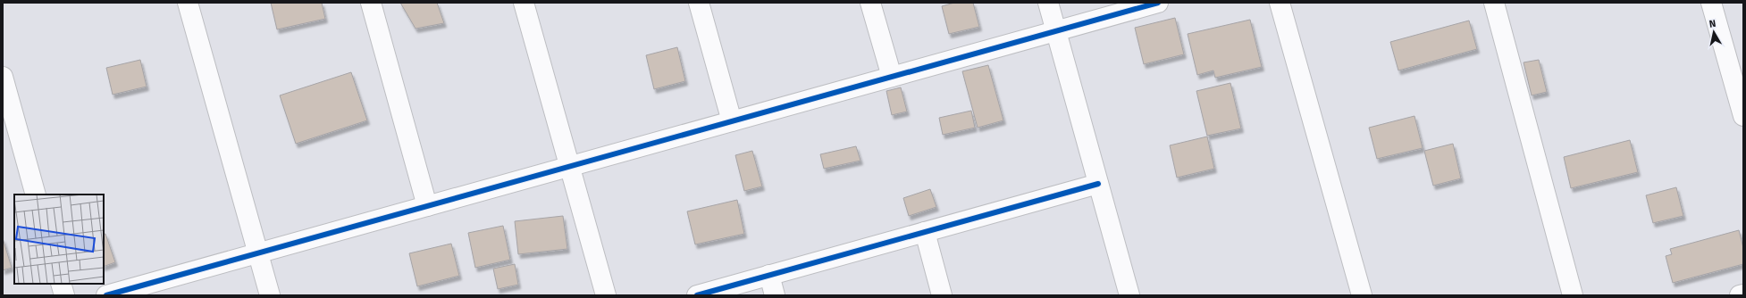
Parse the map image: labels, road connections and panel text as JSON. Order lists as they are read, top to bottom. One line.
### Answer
{"north":"top"}
